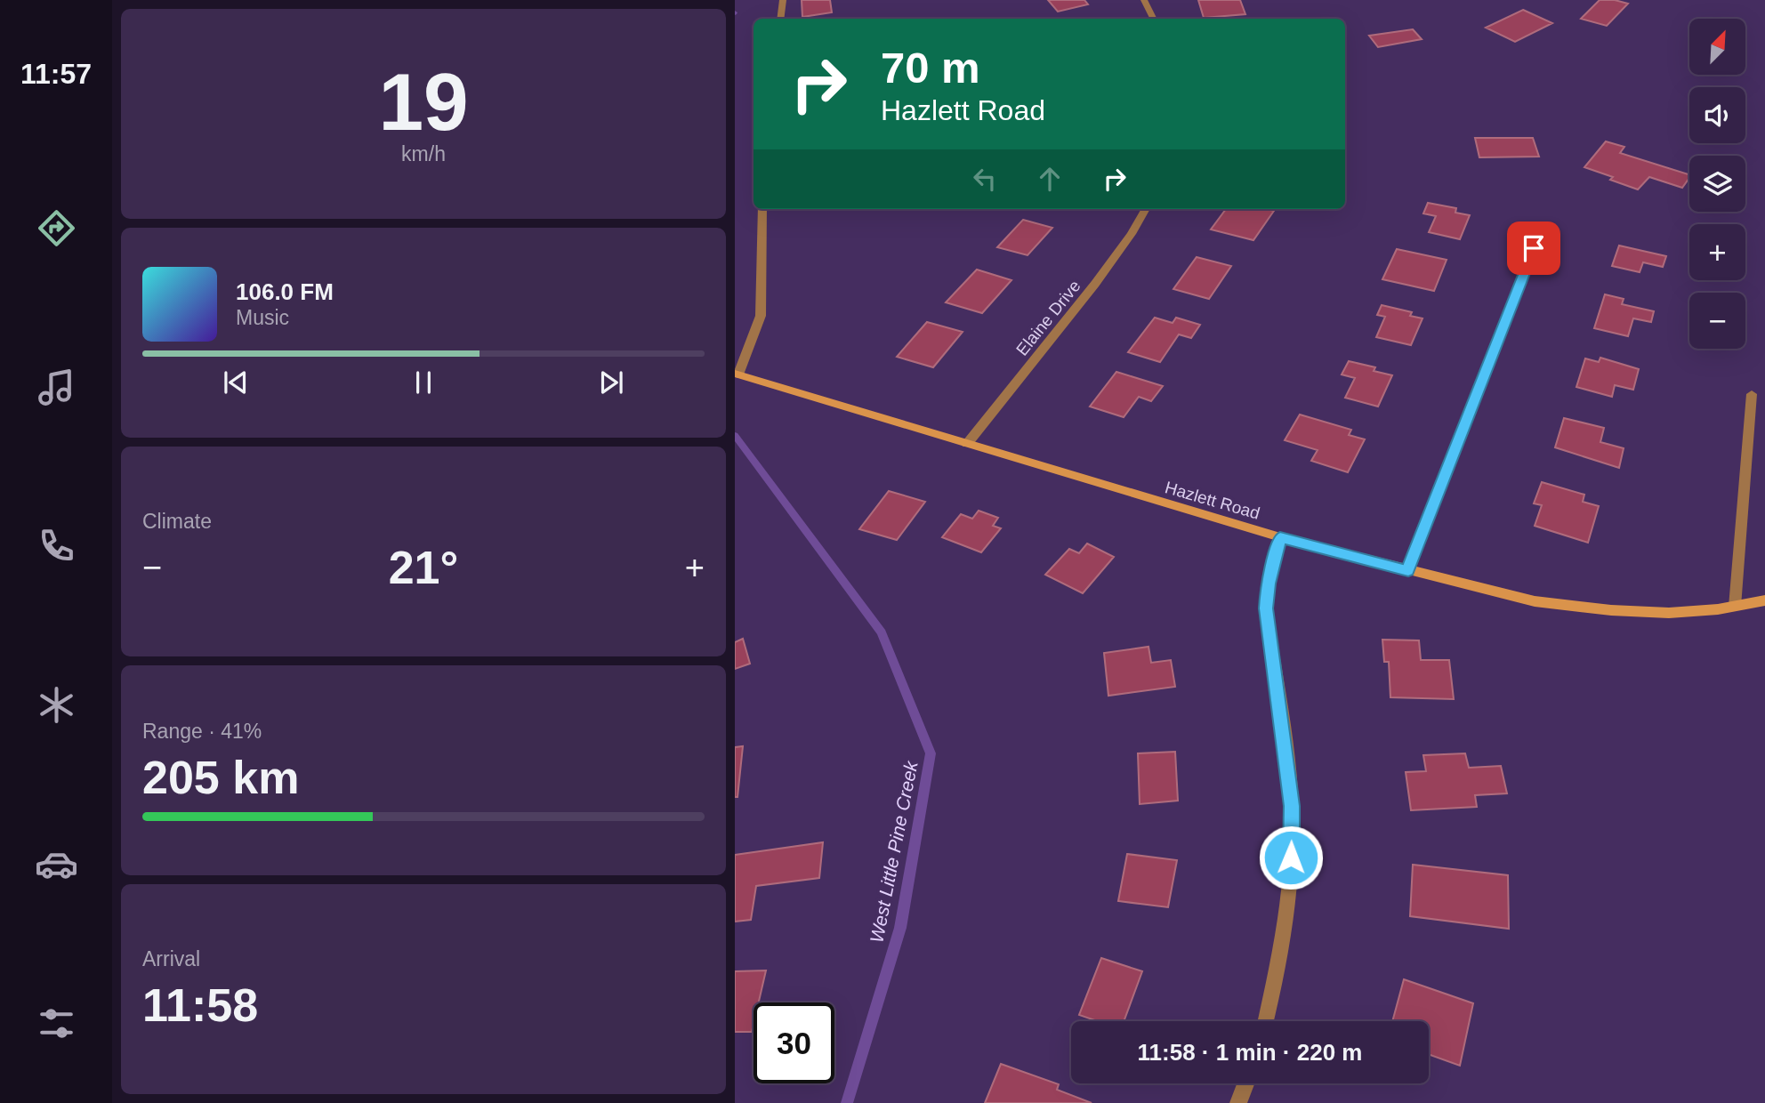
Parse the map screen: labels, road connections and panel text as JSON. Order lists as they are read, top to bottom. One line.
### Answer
{"streets":{"street":["Elaine Drive","Hazlett Road"]},"crossings":[["Elaine Drive","Hazlett Road"]],"water":["West Little Pine Creek"],"north":"top right","page":{"tabs":"11:57","tile":[["19","km/h"],"Climate",["Range · 41%","205 km"],["Arrival","11:58"]],"map_buttons":["+","−"],"turn":["70 m","Hazlett Road"],"song":["106.0 FM","Music"],"heat":["−","21°","+"],"limit":"30","trip":"11:58 · 1 min · 220 m"}}
